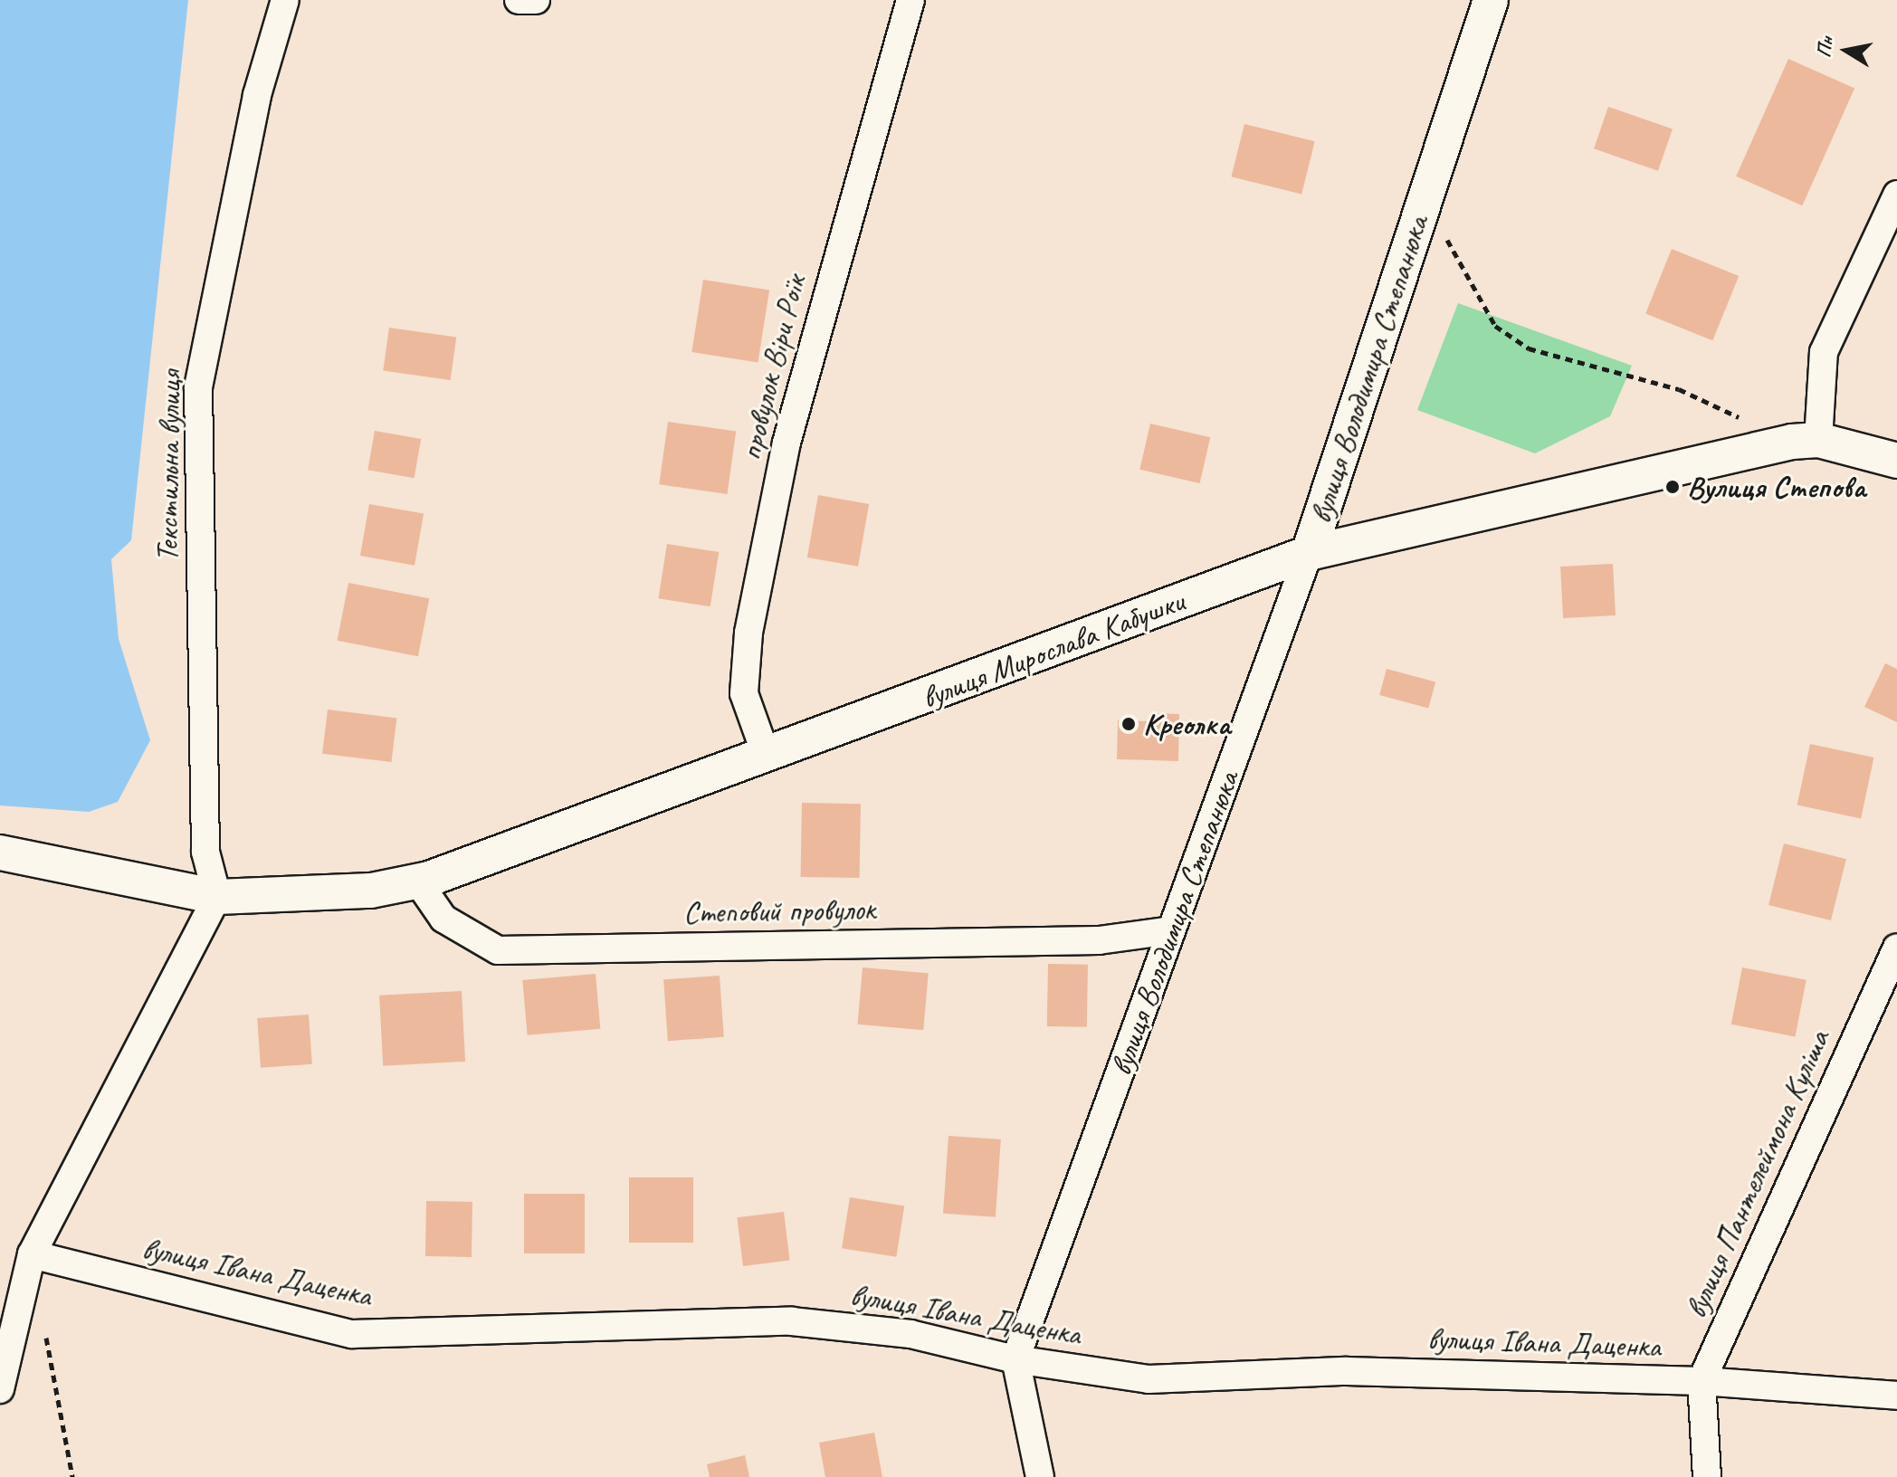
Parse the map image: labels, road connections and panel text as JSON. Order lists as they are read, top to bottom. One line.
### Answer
{"streets":{"street":["провулок Віри Роїк","вулиця Володимира Степанюка","Текстильна вулиця","вулиця Мирослава Кабушки","Степовий провулок","вулиця Пантелеймона Куліша","вулиця Івана Даценка"]},"crossings":[["провулок Віри Роїк","вулиця Мирослава Кабушки"],["вулиця Володимира Степанюка","вулиця Мирослава Кабушки"],["вулиця Володимира Степанюка","Степовий провулок"],["вулиця Володимира Степанюка","вулиця Івана Даценка"],["Текстильна вулиця","вулиця Мирослава Кабушки"],["вулиця Мирослава Кабушки","Степовий провулок"],["вулиця Пантелеймона Куліша","вулиця Івана Даценка"]],"places":["Вулиця Степова","Креолка"],"north":"left"}
